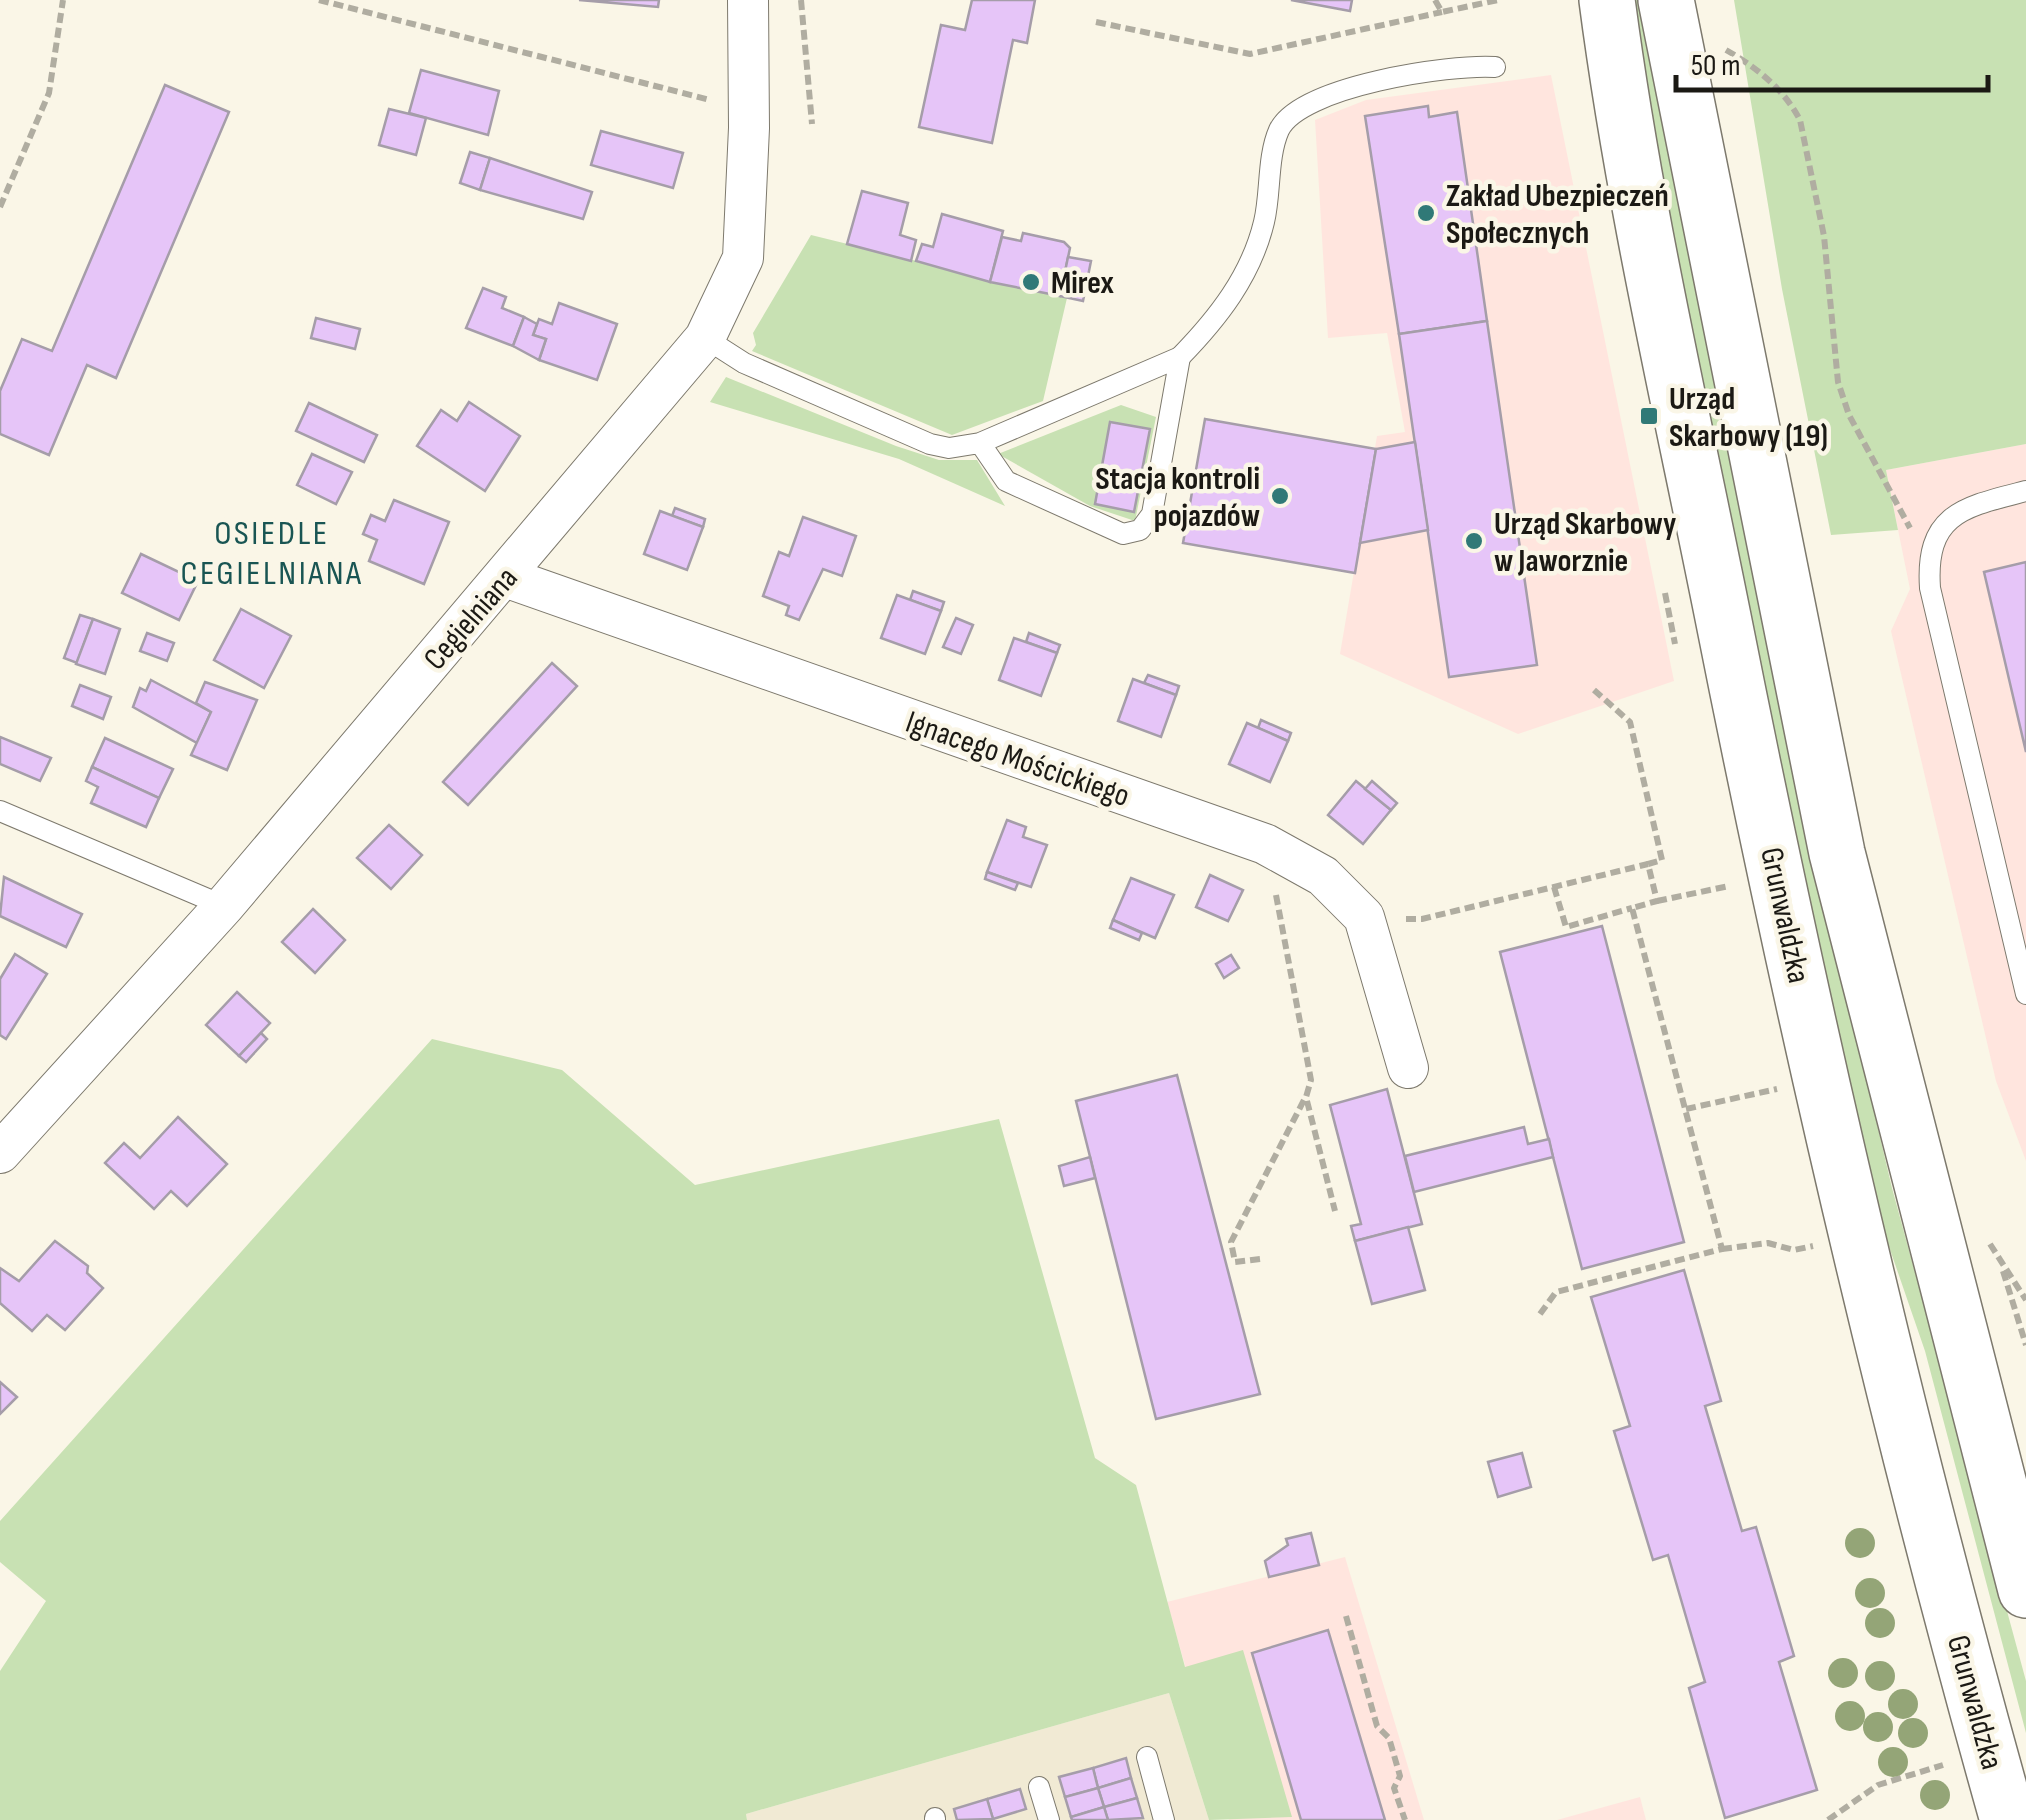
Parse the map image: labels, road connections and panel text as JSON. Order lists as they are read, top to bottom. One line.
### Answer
{"streets":{"main road":["Grunwaldzka"],"street":["Cegielniana","Ignacego Mościckiego"]},"crossings":[["Cegielniana","Ignacego Mościckiego"]],"districts":["OSIEDLE CEGIELNIANA"],"places":{"other":["Zakład Ubezpieczeń Społecznych","Mirex","Stacja kontroli pojazdów","Urząd Skarbowy w Jaworznie"],"transit":["Urząd Skarbowy (19)"]},"scale_bar":"50 m"}
